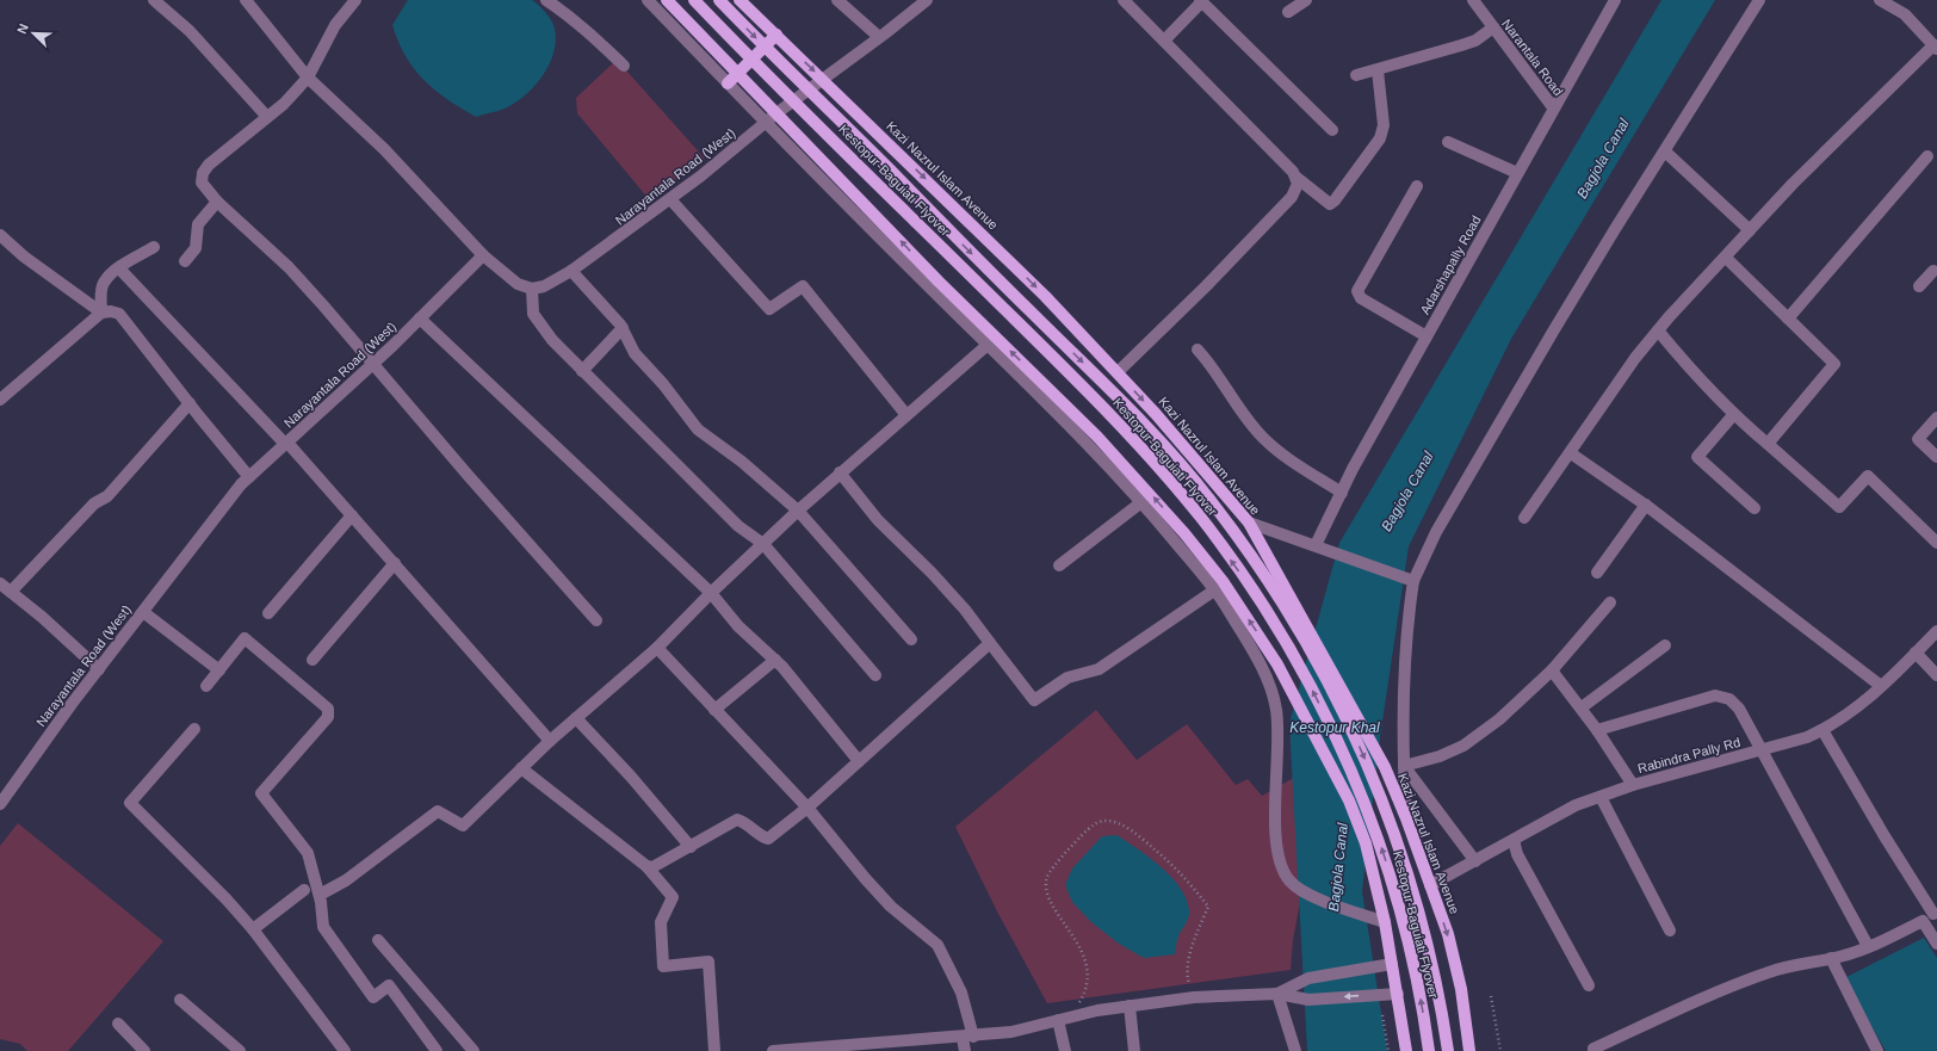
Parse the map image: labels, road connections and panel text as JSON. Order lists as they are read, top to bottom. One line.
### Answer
{"streets":{"main road":["Kazi Nazrul Islam Avenue","Kestopur-Baguiati Flyover"],"street":["Narantala Road","Narayantala Road (West)","Adarshapally Road","Rabindra Pally Rd"]},"crossings":[["Narantala Road","Adarshapally Road"],["Kazi Nazrul Islam Avenue","Narayantala Road (West)"],["Kazi Nazrul Islam Avenue","Rabindra Pally Rd"]],"water":["Bagjola Canal","Kestopur Khal"],"north":"top left"}
